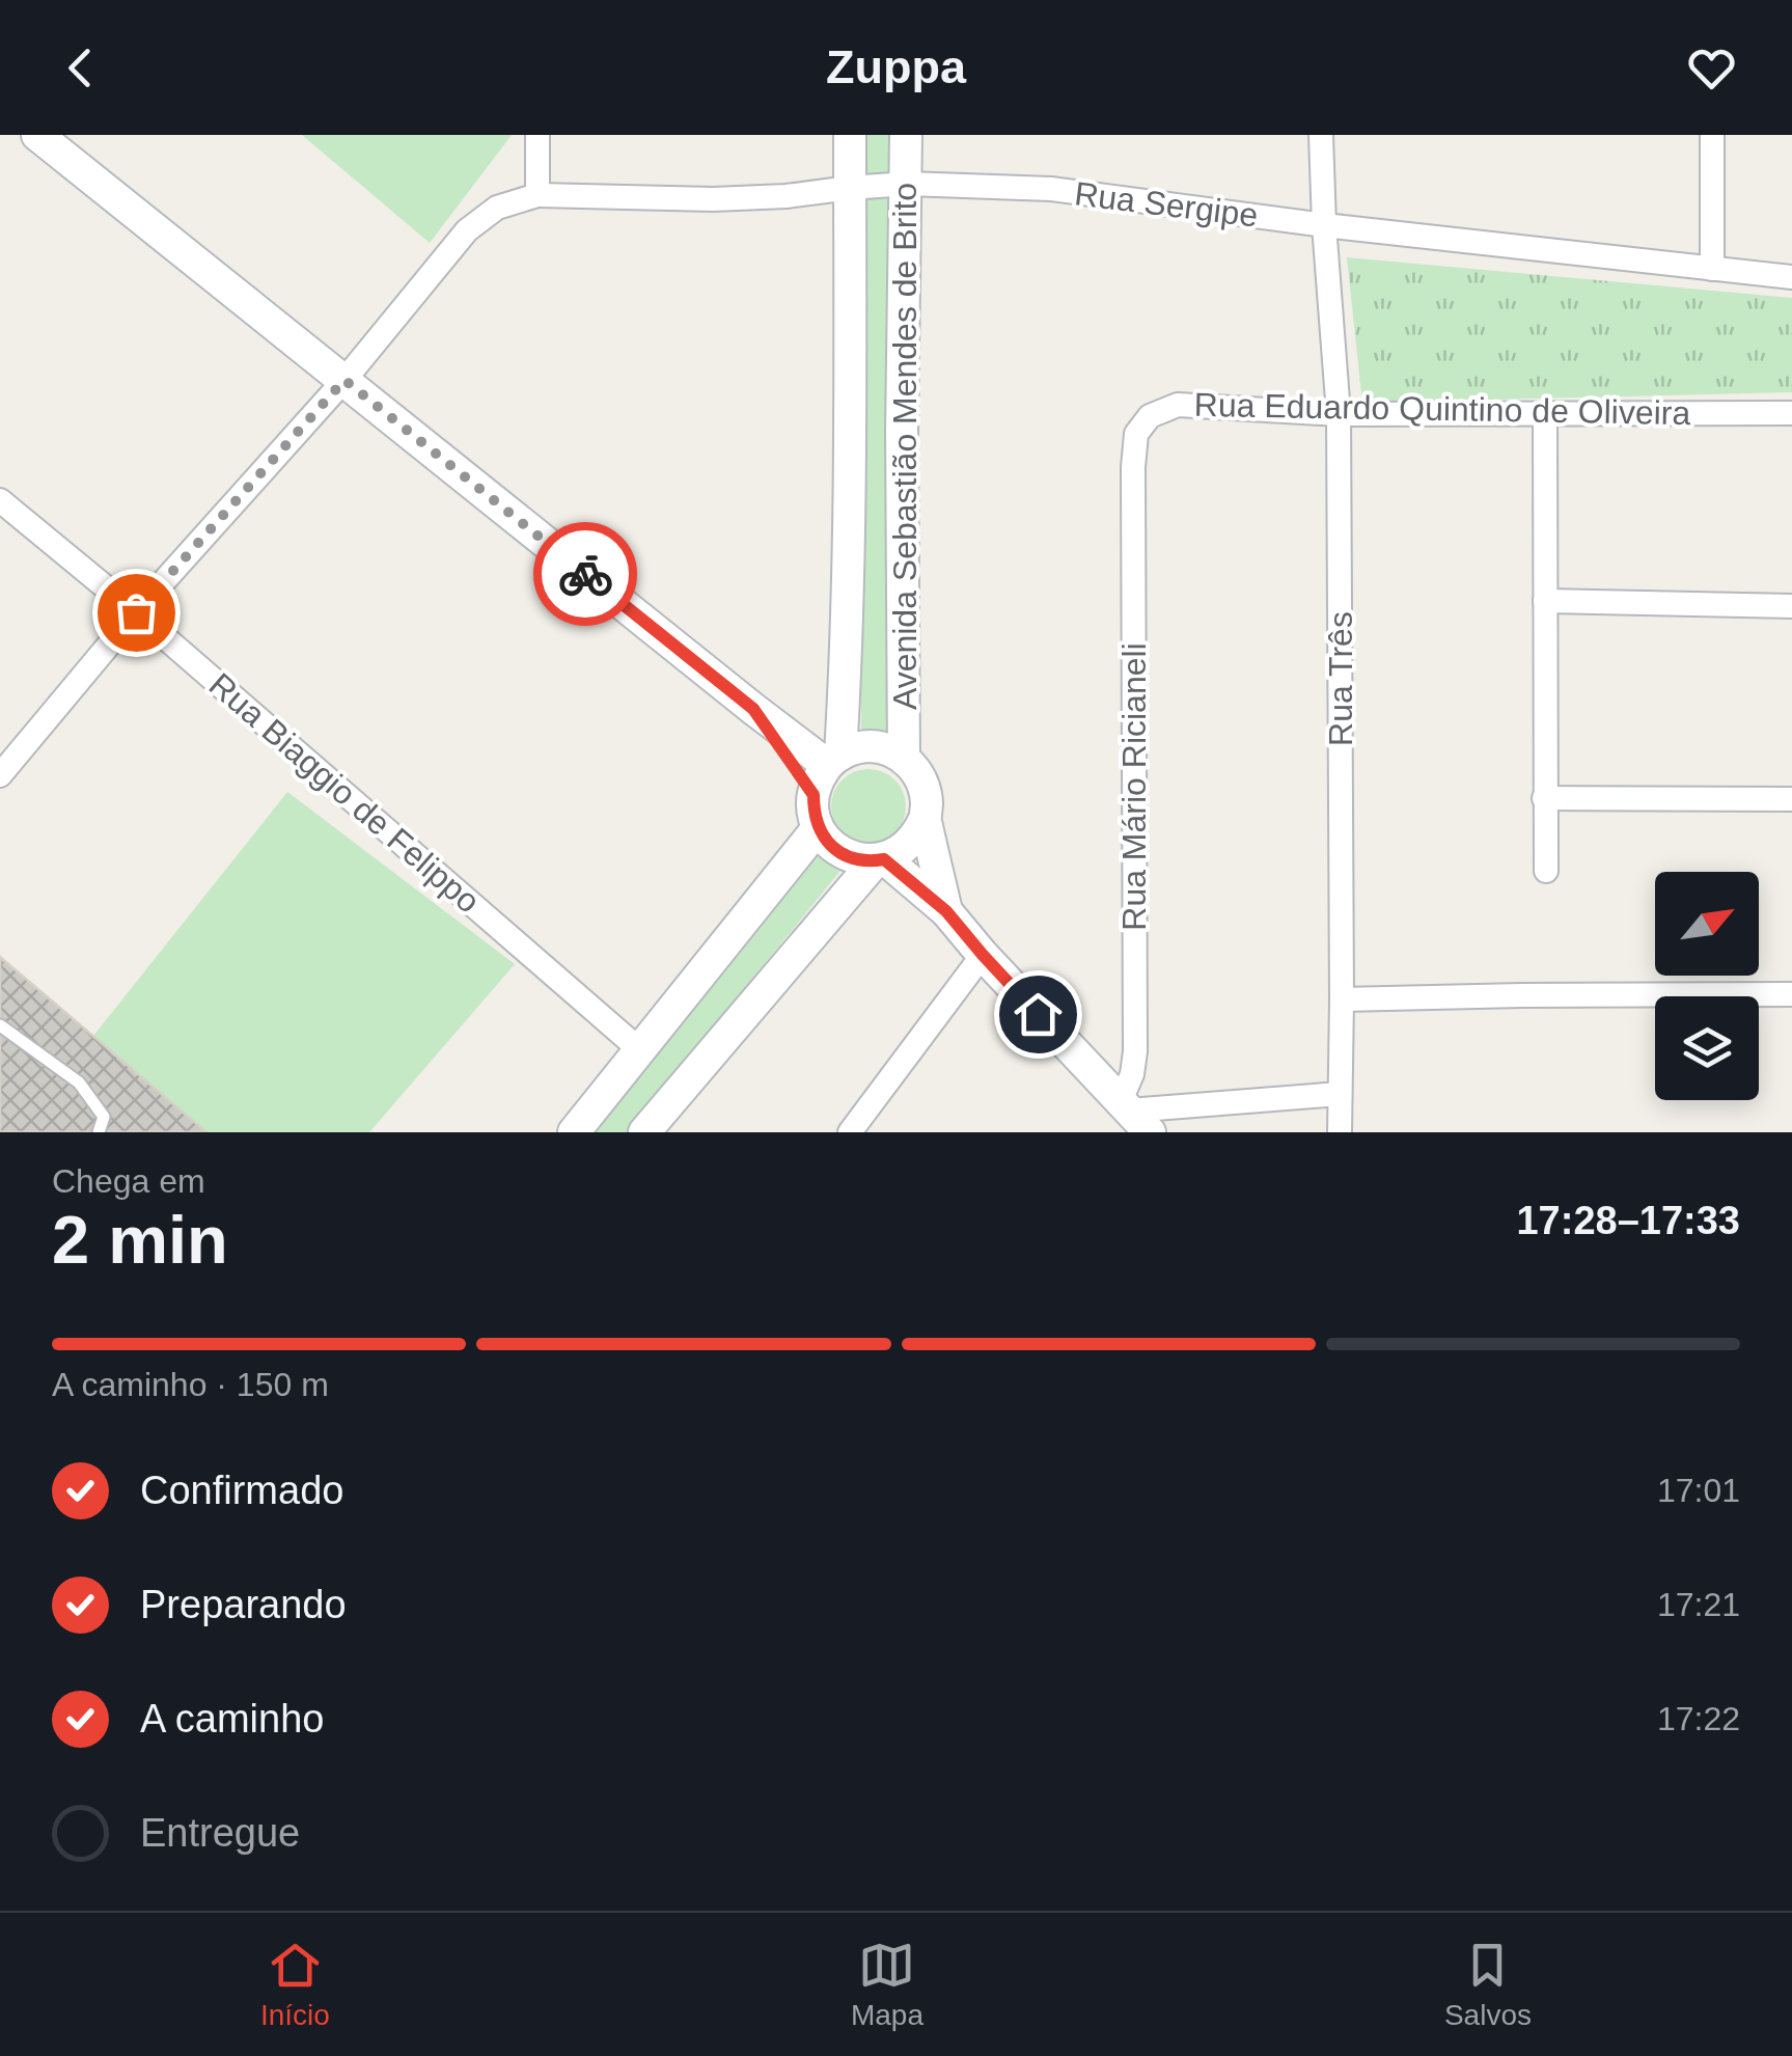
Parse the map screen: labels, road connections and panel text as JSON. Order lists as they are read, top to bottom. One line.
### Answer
{"streets":{"main road":["Avenida Sebastião Mendes de Brito"],"street":["Rua Sergipe","Rua Eduardo Quintino de Oliveira","Rua Três","Rua Mário Ricianeli","Rua Biaggio de Felippo"]},"crossings":[["Rua Sergipe","Avenida Sebastião Mendes de Brito"],["Rua Sergipe","Rua Três"],["Rua Eduardo Quintino de Oliveira","Rua Três"],["Rua Eduardo Quintino de Oliveira","Rua Mário Ricianeli"]],"north":"top right","page":{"header":"Zuppa","heading":["2 min","Chega em","17:28–17:33"],"bar":"A caminho · 150 m","list":[["Confirmado","17:01"],["Preparando","17:21"],["A caminho","17:22"],"Entregue"],"tabs":["Início","Mapa","Salvos"]}}
